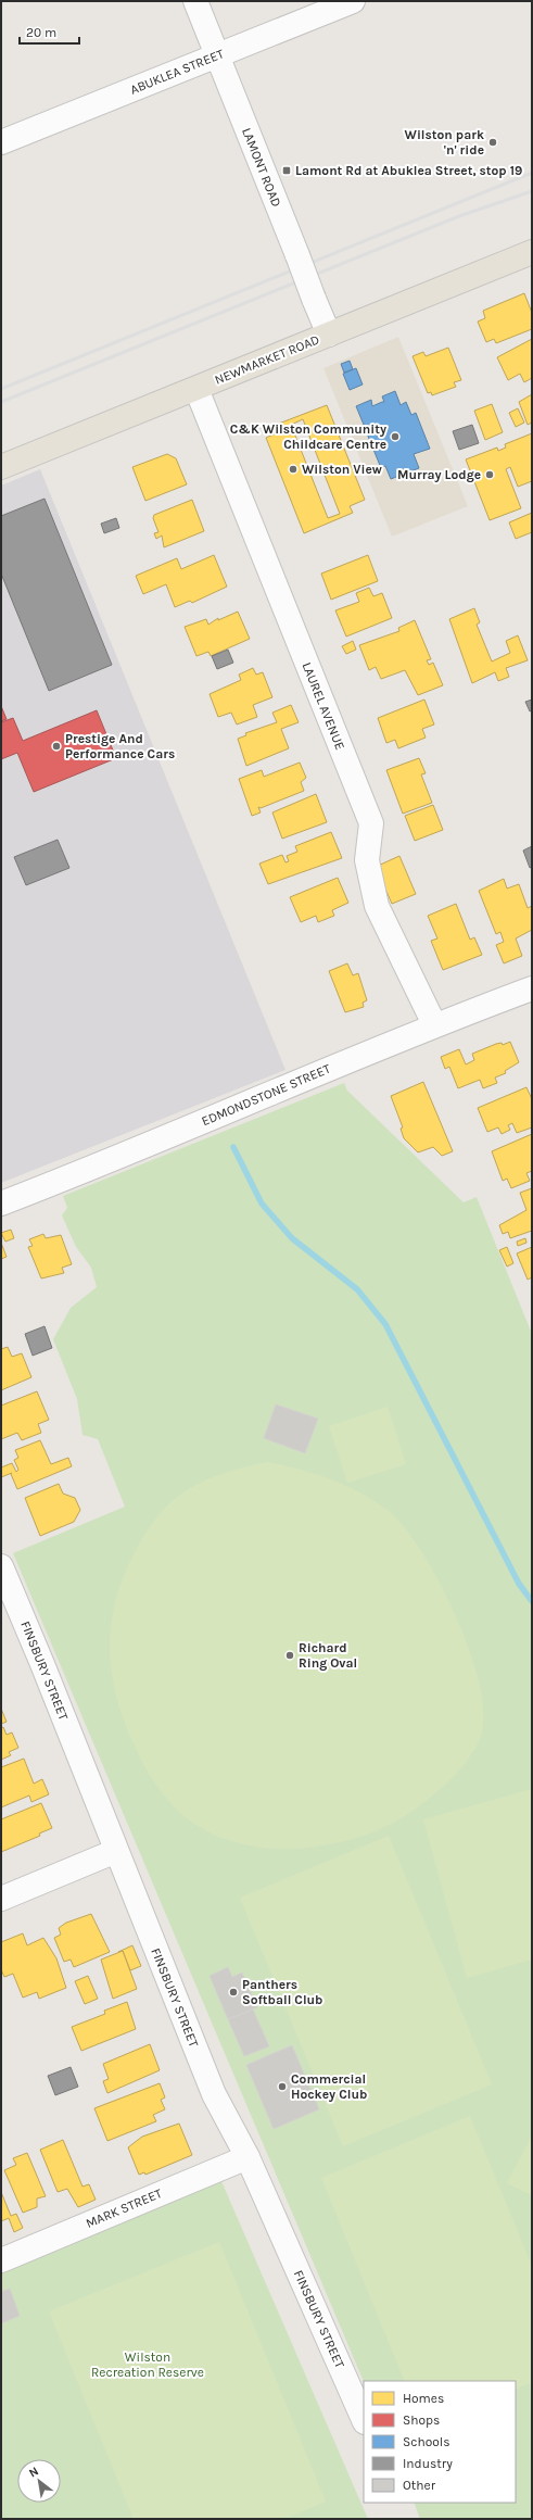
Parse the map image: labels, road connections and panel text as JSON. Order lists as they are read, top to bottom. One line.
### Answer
{"streets":{"main road":["NEWMARKET ROAD"],"street":["ABUKLEA STREET","LAMONT ROAD","LAUREL AVENUE","EDMONDSTONE STREET","FINSBURY STREET","MARK STREET"]},"crossings":[["ABUKLEA STREET","LAMONT ROAD"],["LAMONT ROAD","NEWMARKET ROAD"],["NEWMARKET ROAD","LAUREL AVENUE"],["LAUREL AVENUE","EDMONDSTONE STREET"],["FINSBURY STREET","MARK STREET"]],"parks":["Wilston Recreation Reserve"],"places":{"other":["Wilston park 'n' ride","C&K Wilston Community Childcare Centre","Wilston View","Murray Lodge","Prestige And Performance Cars","Richard Ring Oval","Panthers Softball Club","Commercial Hockey Club"],"transit":["Lamont Rd at Abuklea Street, stop 19"]},"legend":["Homes","Shops","Schools","Industry","Other"],"scale_bar":"20 m","north":"top left"}
